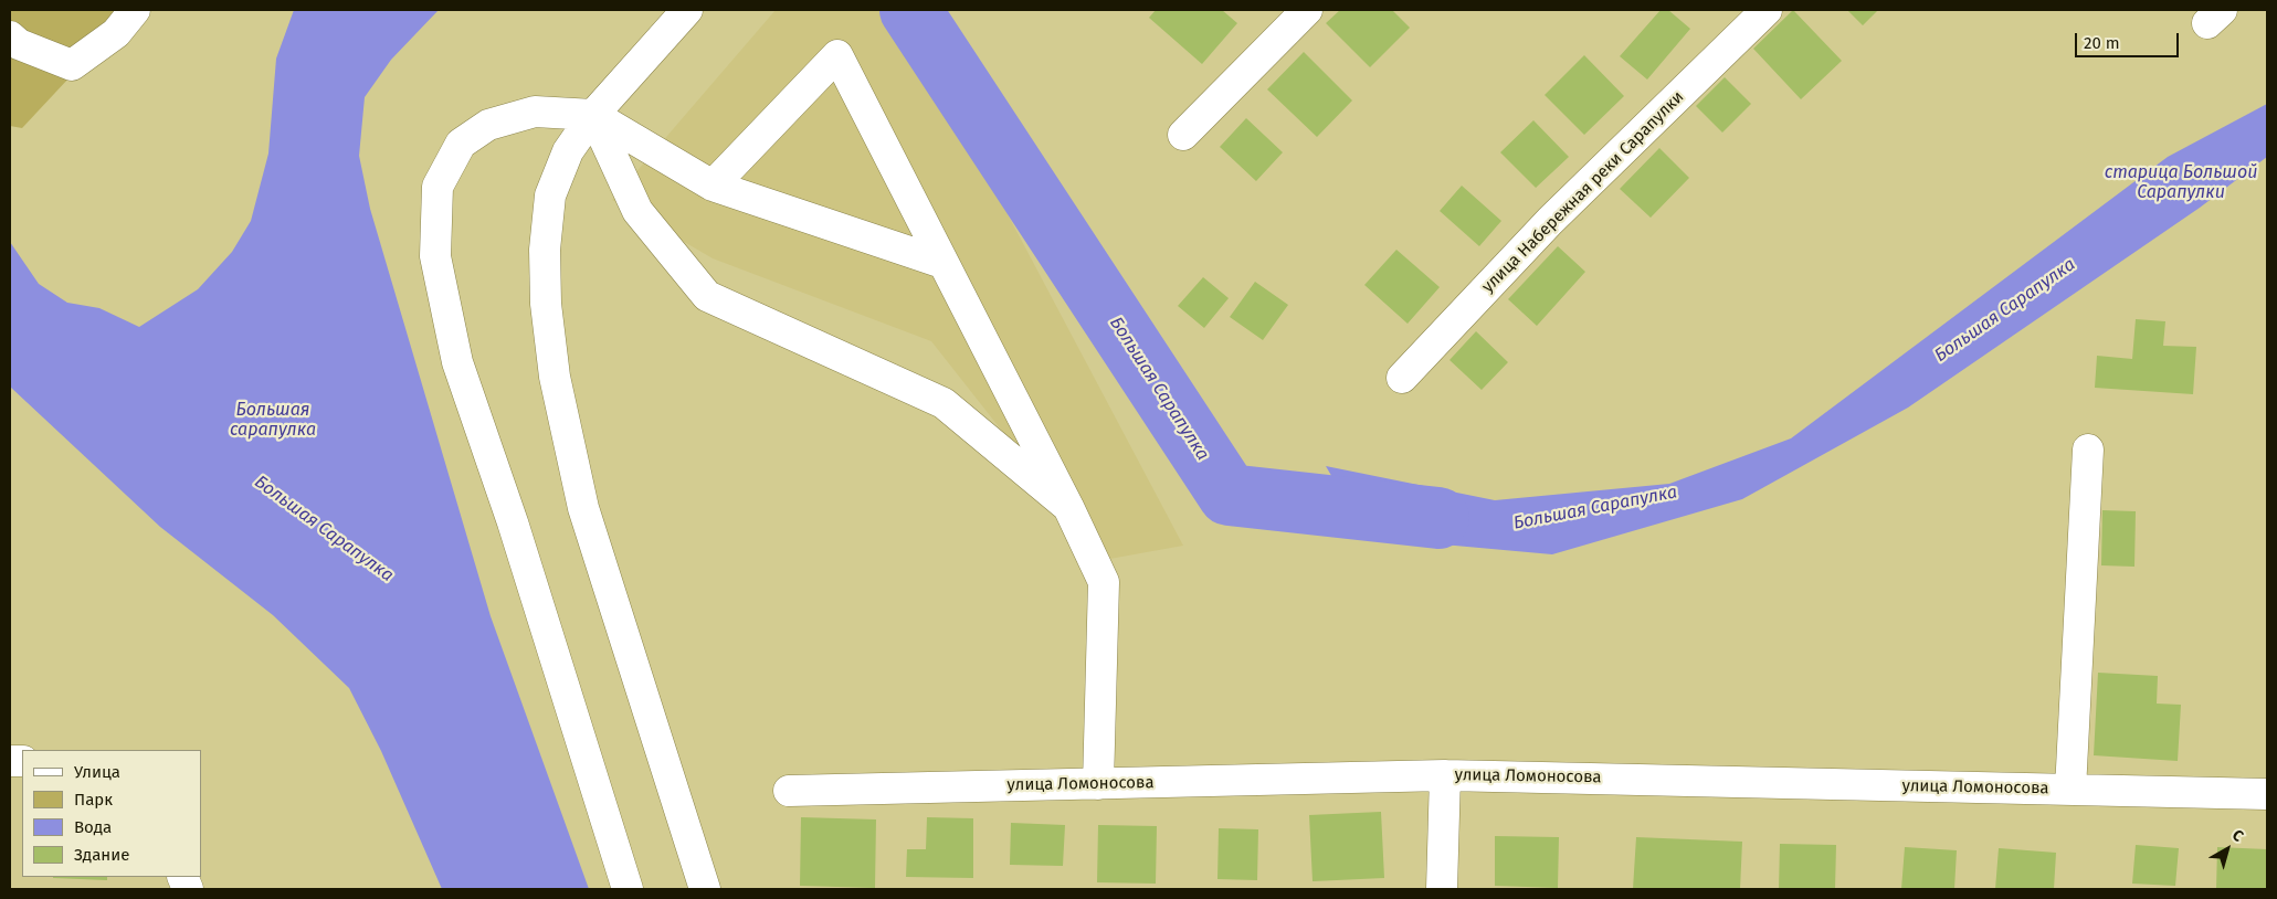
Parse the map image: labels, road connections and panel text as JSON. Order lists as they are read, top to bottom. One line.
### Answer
{"streets":{"street":["улица Набережная реки Сарапулки","улица Ломоносова"]},"water":["старица Большой Сарапулки","Большая Сарапулка","Большая сарапулка"],"legend":["Улица","Парк","Вода","Здание"],"scale_bar":"20 m","north":"top right"}
